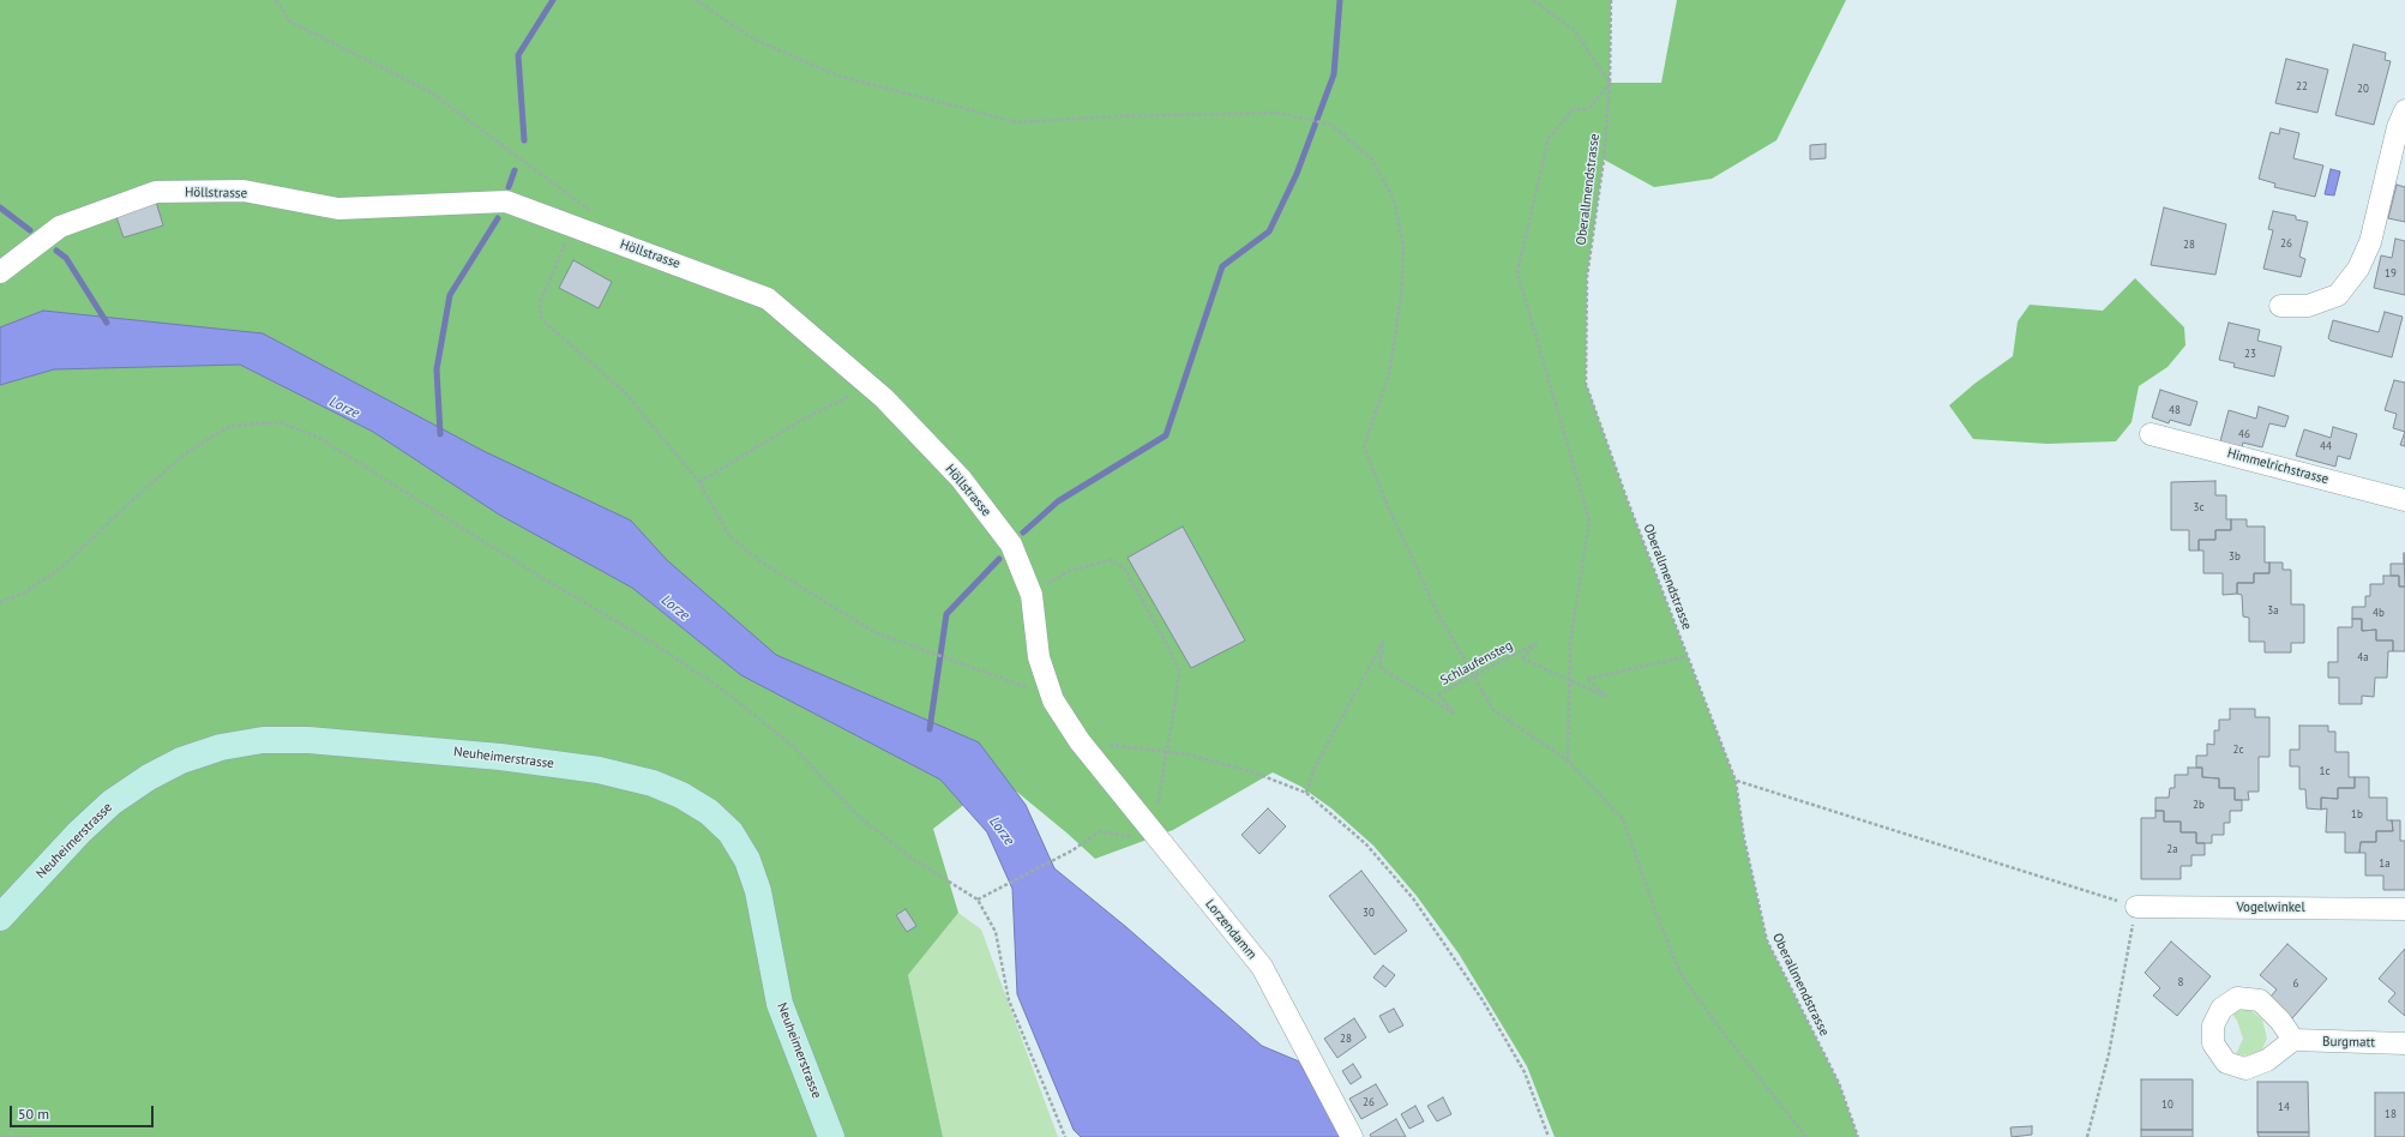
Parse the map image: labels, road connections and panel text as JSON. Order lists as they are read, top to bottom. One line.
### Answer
{"streets":{"street":["Höllstrasse","Himmelrichstrasse","Neuheimerstrasse","Vogelwinkel","Lorzendamm","Burgmatt"],"path":["Oberallmendstrasse","Schlaufensteg"]},"crossings":[["Oberallmendstrasse","Schlaufensteg"],["Höllstrasse","Lorzendamm"]],"water":["Lorze"],"house_numbers":["22","20","26","28","19","23","48","46","44","3c","3b","3a","4b","4a","2c","1c","2b","1b","2a","1a","30","8","6","28","26","10","14","18"],"scale_bar":"50 m"}
